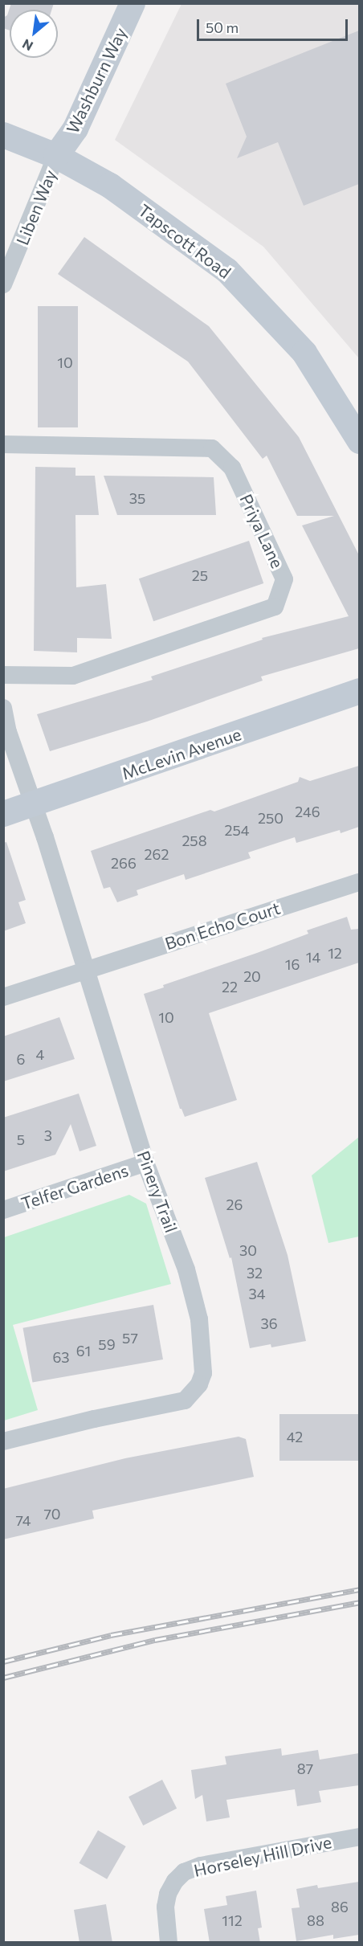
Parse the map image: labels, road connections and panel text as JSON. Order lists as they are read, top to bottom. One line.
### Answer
{"streets":{"street":["Washburn Way","Liben Way","Tapscott Road","Priya Lane","McLevin Avenue","Bon Echo Court","Telfer Gardens","Pinery Trail","Horseley Hill Drive"]},"crossings":[["Washburn Way","Liben Way"],["Washburn Way","Tapscott Road"],["Liben Way","Tapscott Road"],["McLevin Avenue","Pinery Trail"],["Bon Echo Court","Pinery Trail"],["Telfer Gardens","Pinery Trail"]],"house_numbers":["10","35","25","246","250","254","258","262","266","12","14","16","20","22","10","4","6","3","5","26","30","32","34","36","57","59","61","63","42","70","74","87","86","112","88"],"scale_bar":"50 m","north":"bottom left"}
